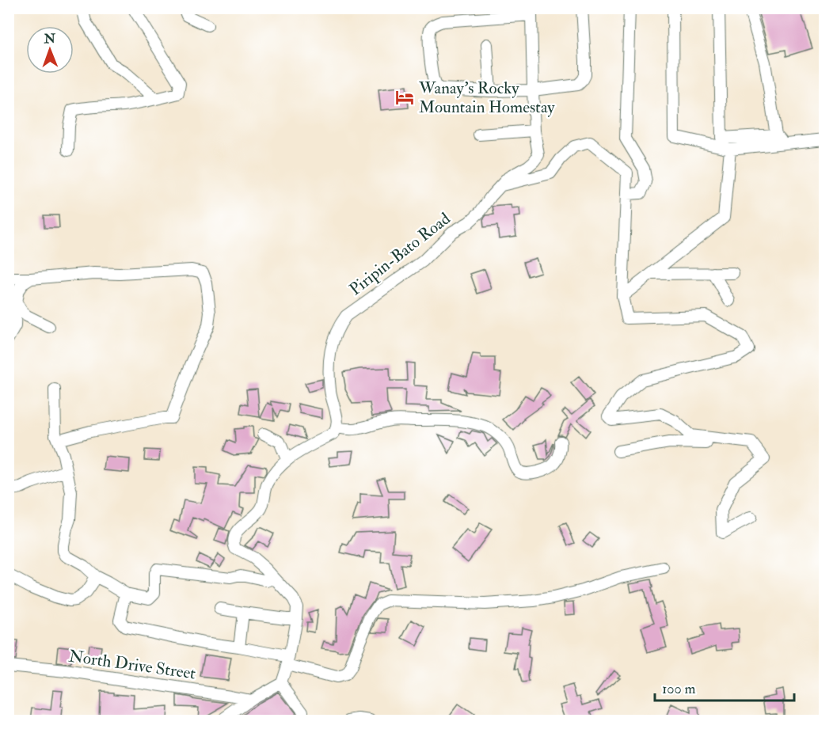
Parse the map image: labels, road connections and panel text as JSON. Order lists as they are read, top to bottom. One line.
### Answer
{"streets":{"street":["Piripin-Bato Road","North Drive Street"]},"places":{"hotel":["Wanay's Rocky Mountain Homestay"]},"scale_bar":"100 m","north":"top"}
